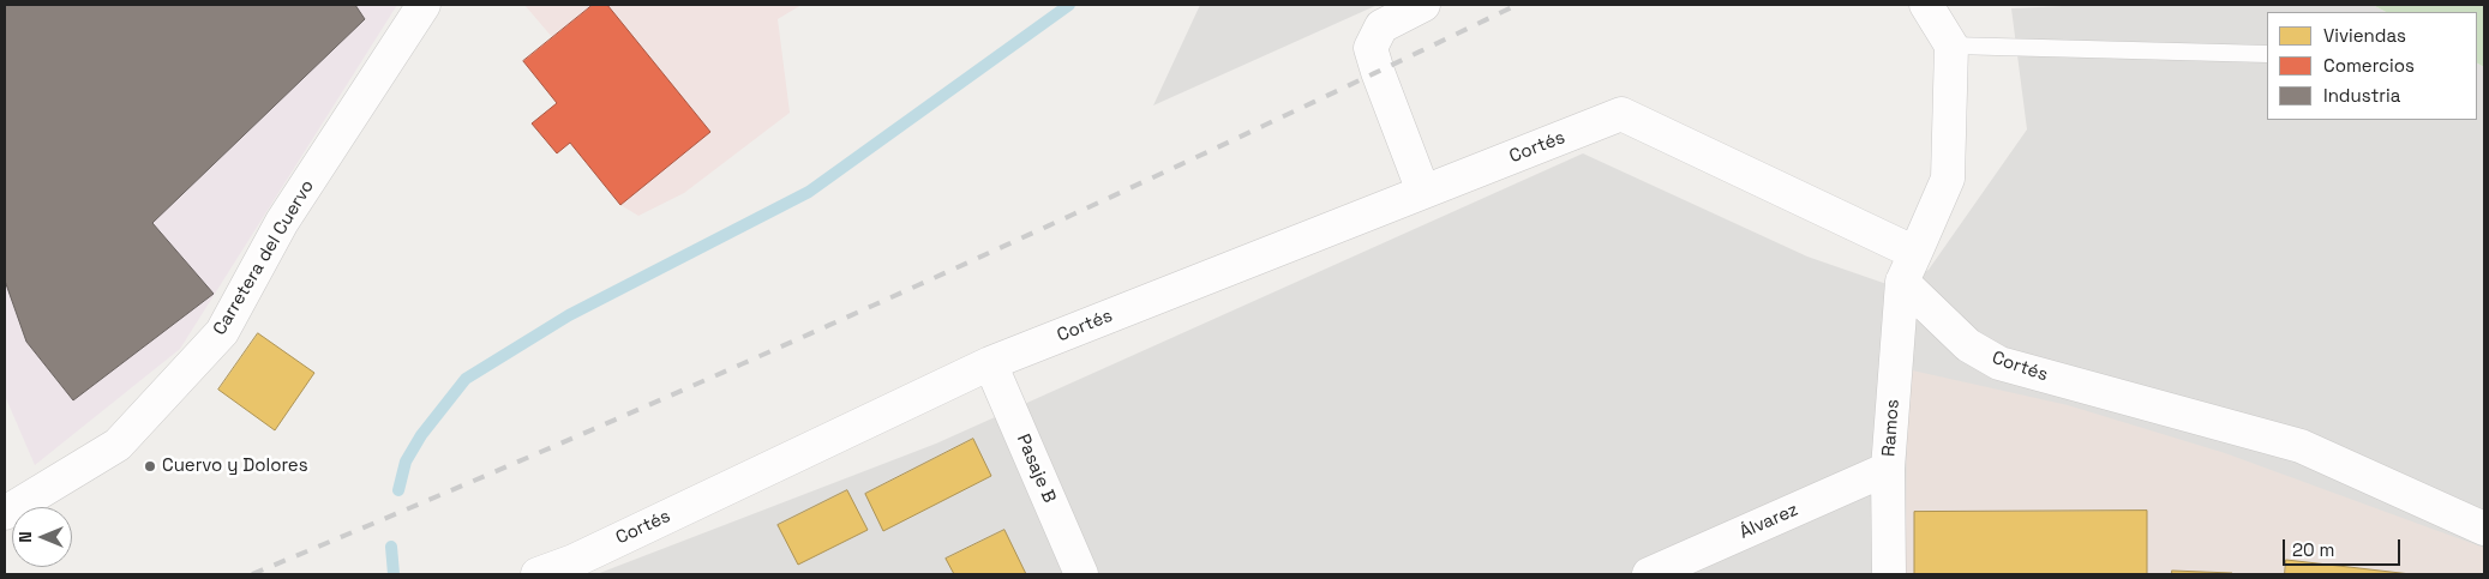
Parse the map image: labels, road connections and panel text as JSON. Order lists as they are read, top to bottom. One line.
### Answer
{"streets":{"street":["Cortés","Carretera del Cuervo","Ramos","Pasaje B","Álvarez"]},"crossings":[["Cortés","Ramos"],["Cortés","Pasaje B"],["Ramos","Álvarez"]],"places":["Cuervo y Dolores"],"legend":["Viviendas","Comercios","Industria"],"scale_bar":"20 m","north":"left"}
